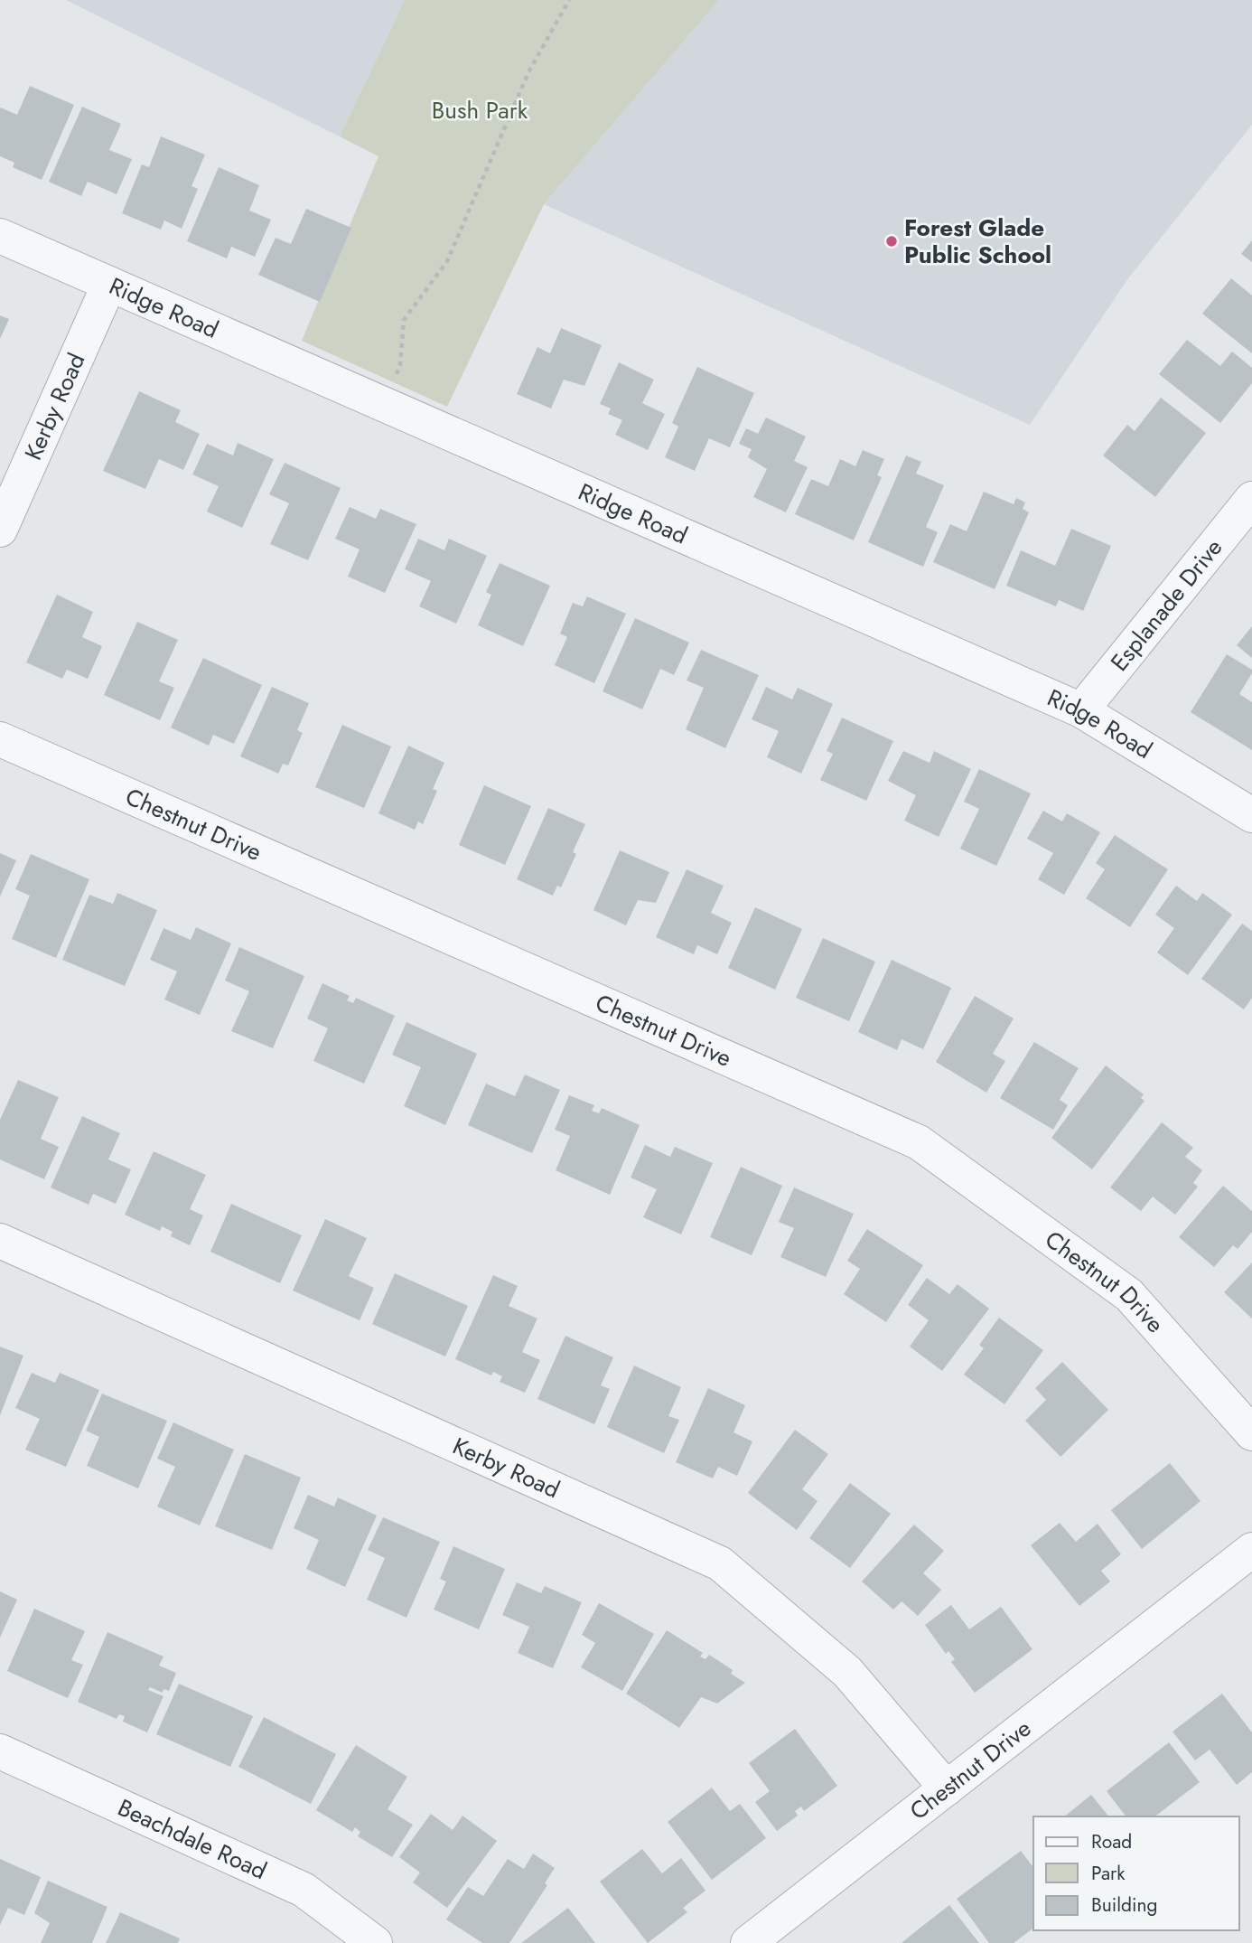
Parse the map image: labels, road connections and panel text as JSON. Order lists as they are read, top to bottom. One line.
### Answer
{"streets":{"street":["Ridge Road","Kerby Road","Esplanade Drive","Chestnut Drive","Beachdale Road"]},"crossings":[["Ridge Road","Kerby Road"],["Ridge Road","Esplanade Drive"],["Kerby Road","Chestnut Drive"]],"parks":["Bush Park"],"places":["Forest Glade Public School"],"legend":["Road","Park","Building"]}
